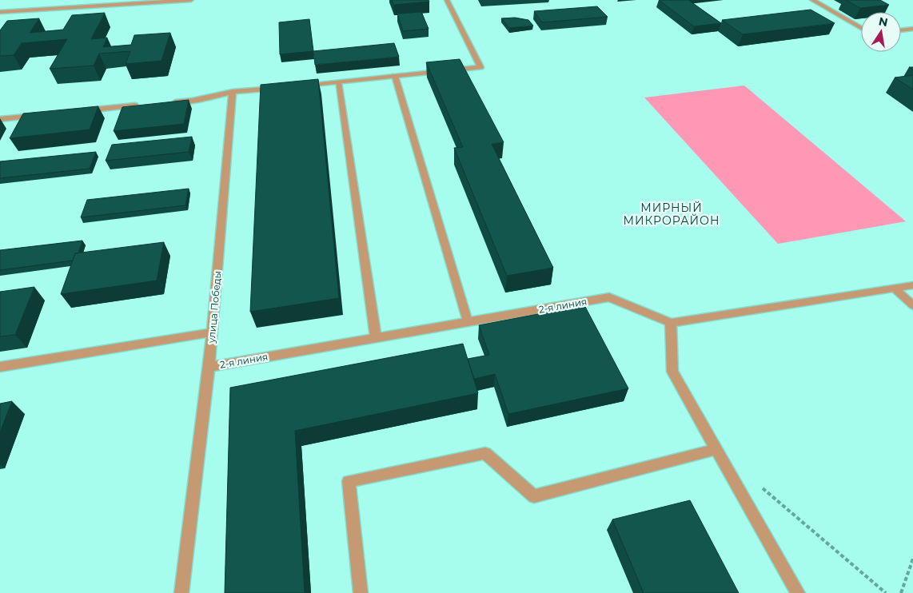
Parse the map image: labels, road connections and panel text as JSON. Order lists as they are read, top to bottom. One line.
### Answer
{"streets":{"street":["2-я линия","улица Победы"]},"crossings":[["2-я линия","улица Победы"]],"districts":["МИРНЫЙ МИКРОРАЙОН"],"north":"top"}
